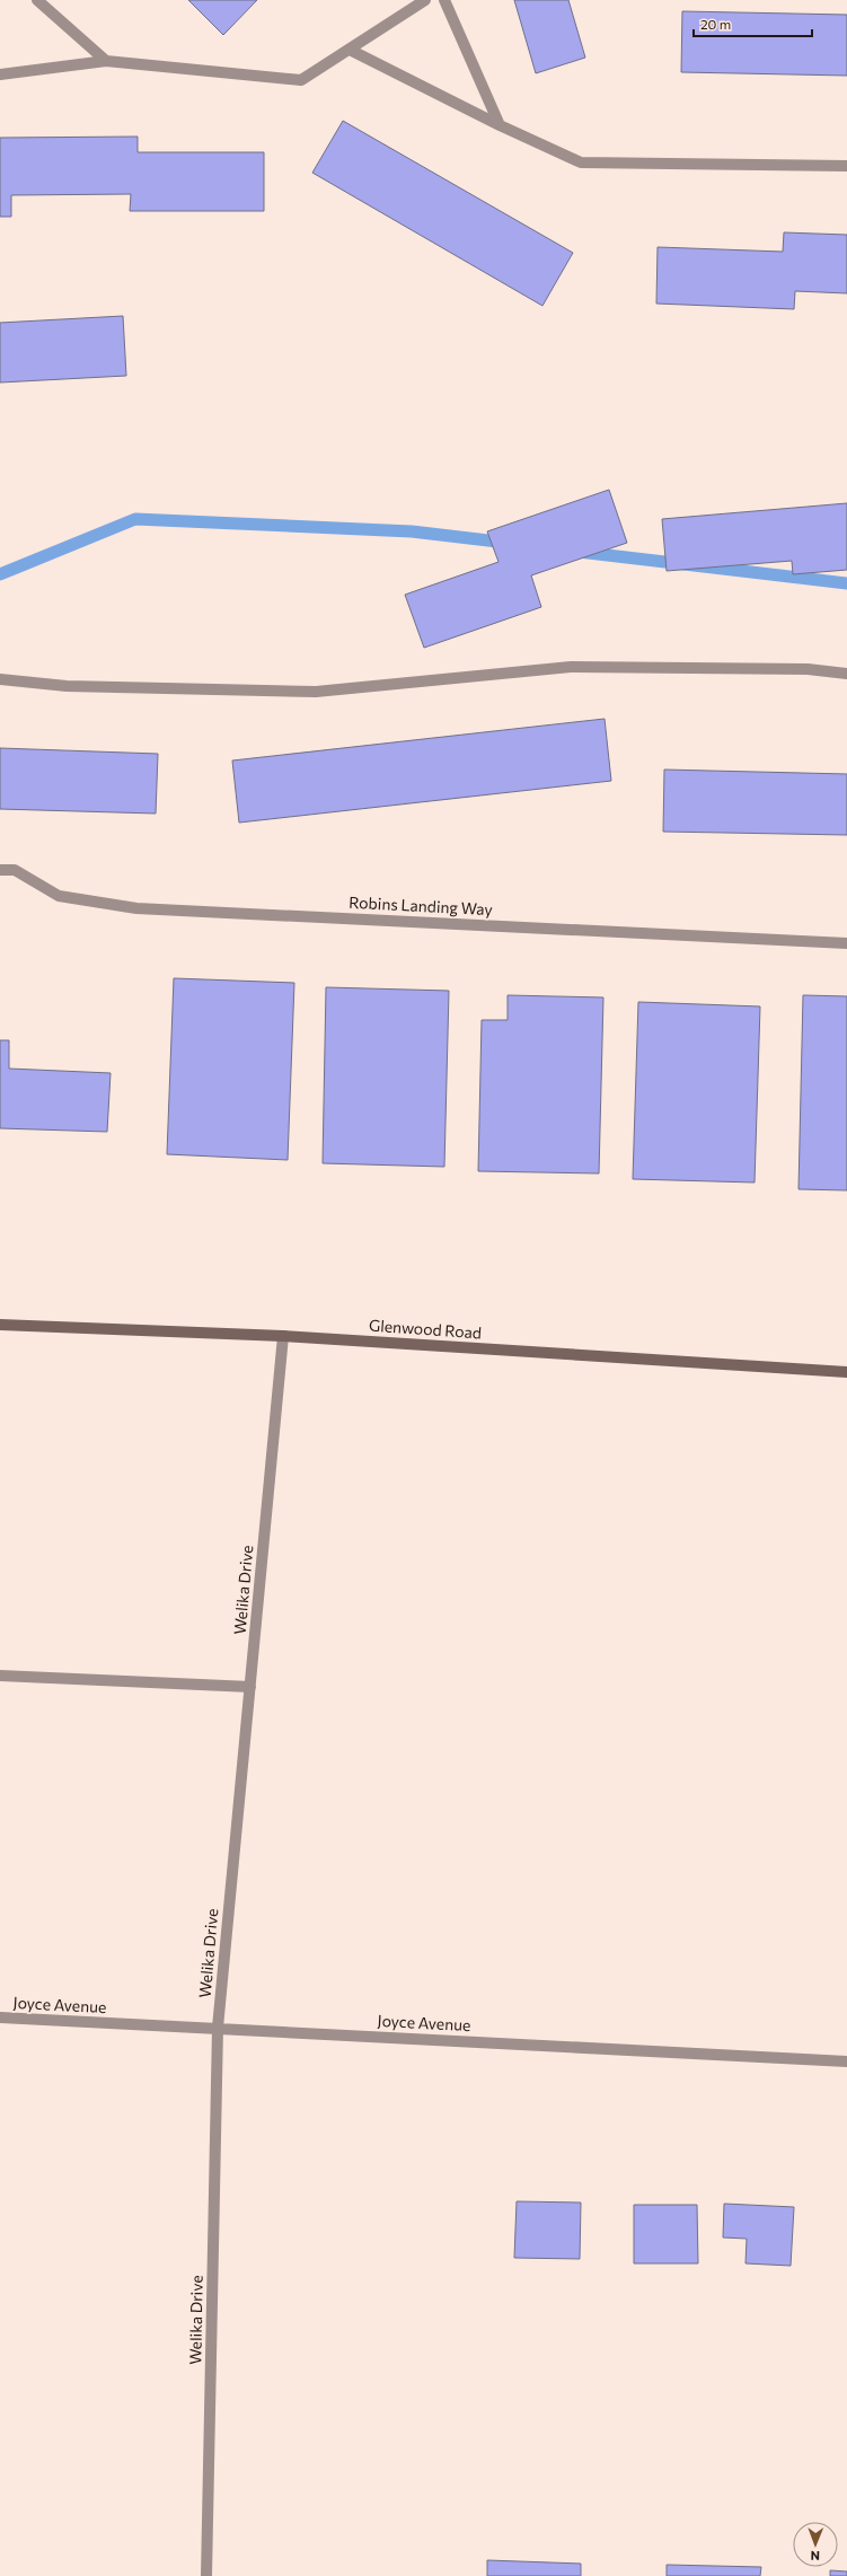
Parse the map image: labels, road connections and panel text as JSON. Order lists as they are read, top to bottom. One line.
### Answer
{"streets":{"main road":["Glenwood Road"],"street":["Robins Landing Way","Welika Drive","Joyce Avenue"]},"crossings":[["Glenwood Road","Welika Drive"],["Welika Drive","Joyce Avenue"]],"scale_bar":"20 m","north":"bottom"}
